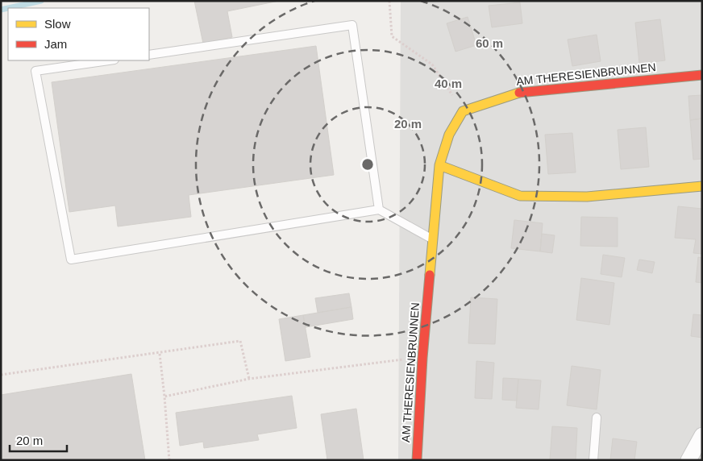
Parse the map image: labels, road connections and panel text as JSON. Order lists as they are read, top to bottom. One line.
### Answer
{"streets":{"street":["AM THERESIENBRUNNEN"]},"legend":["Slow","Jam"],"scale_bar":"20 m","rings":["60 m","40 m","20 m"]}
